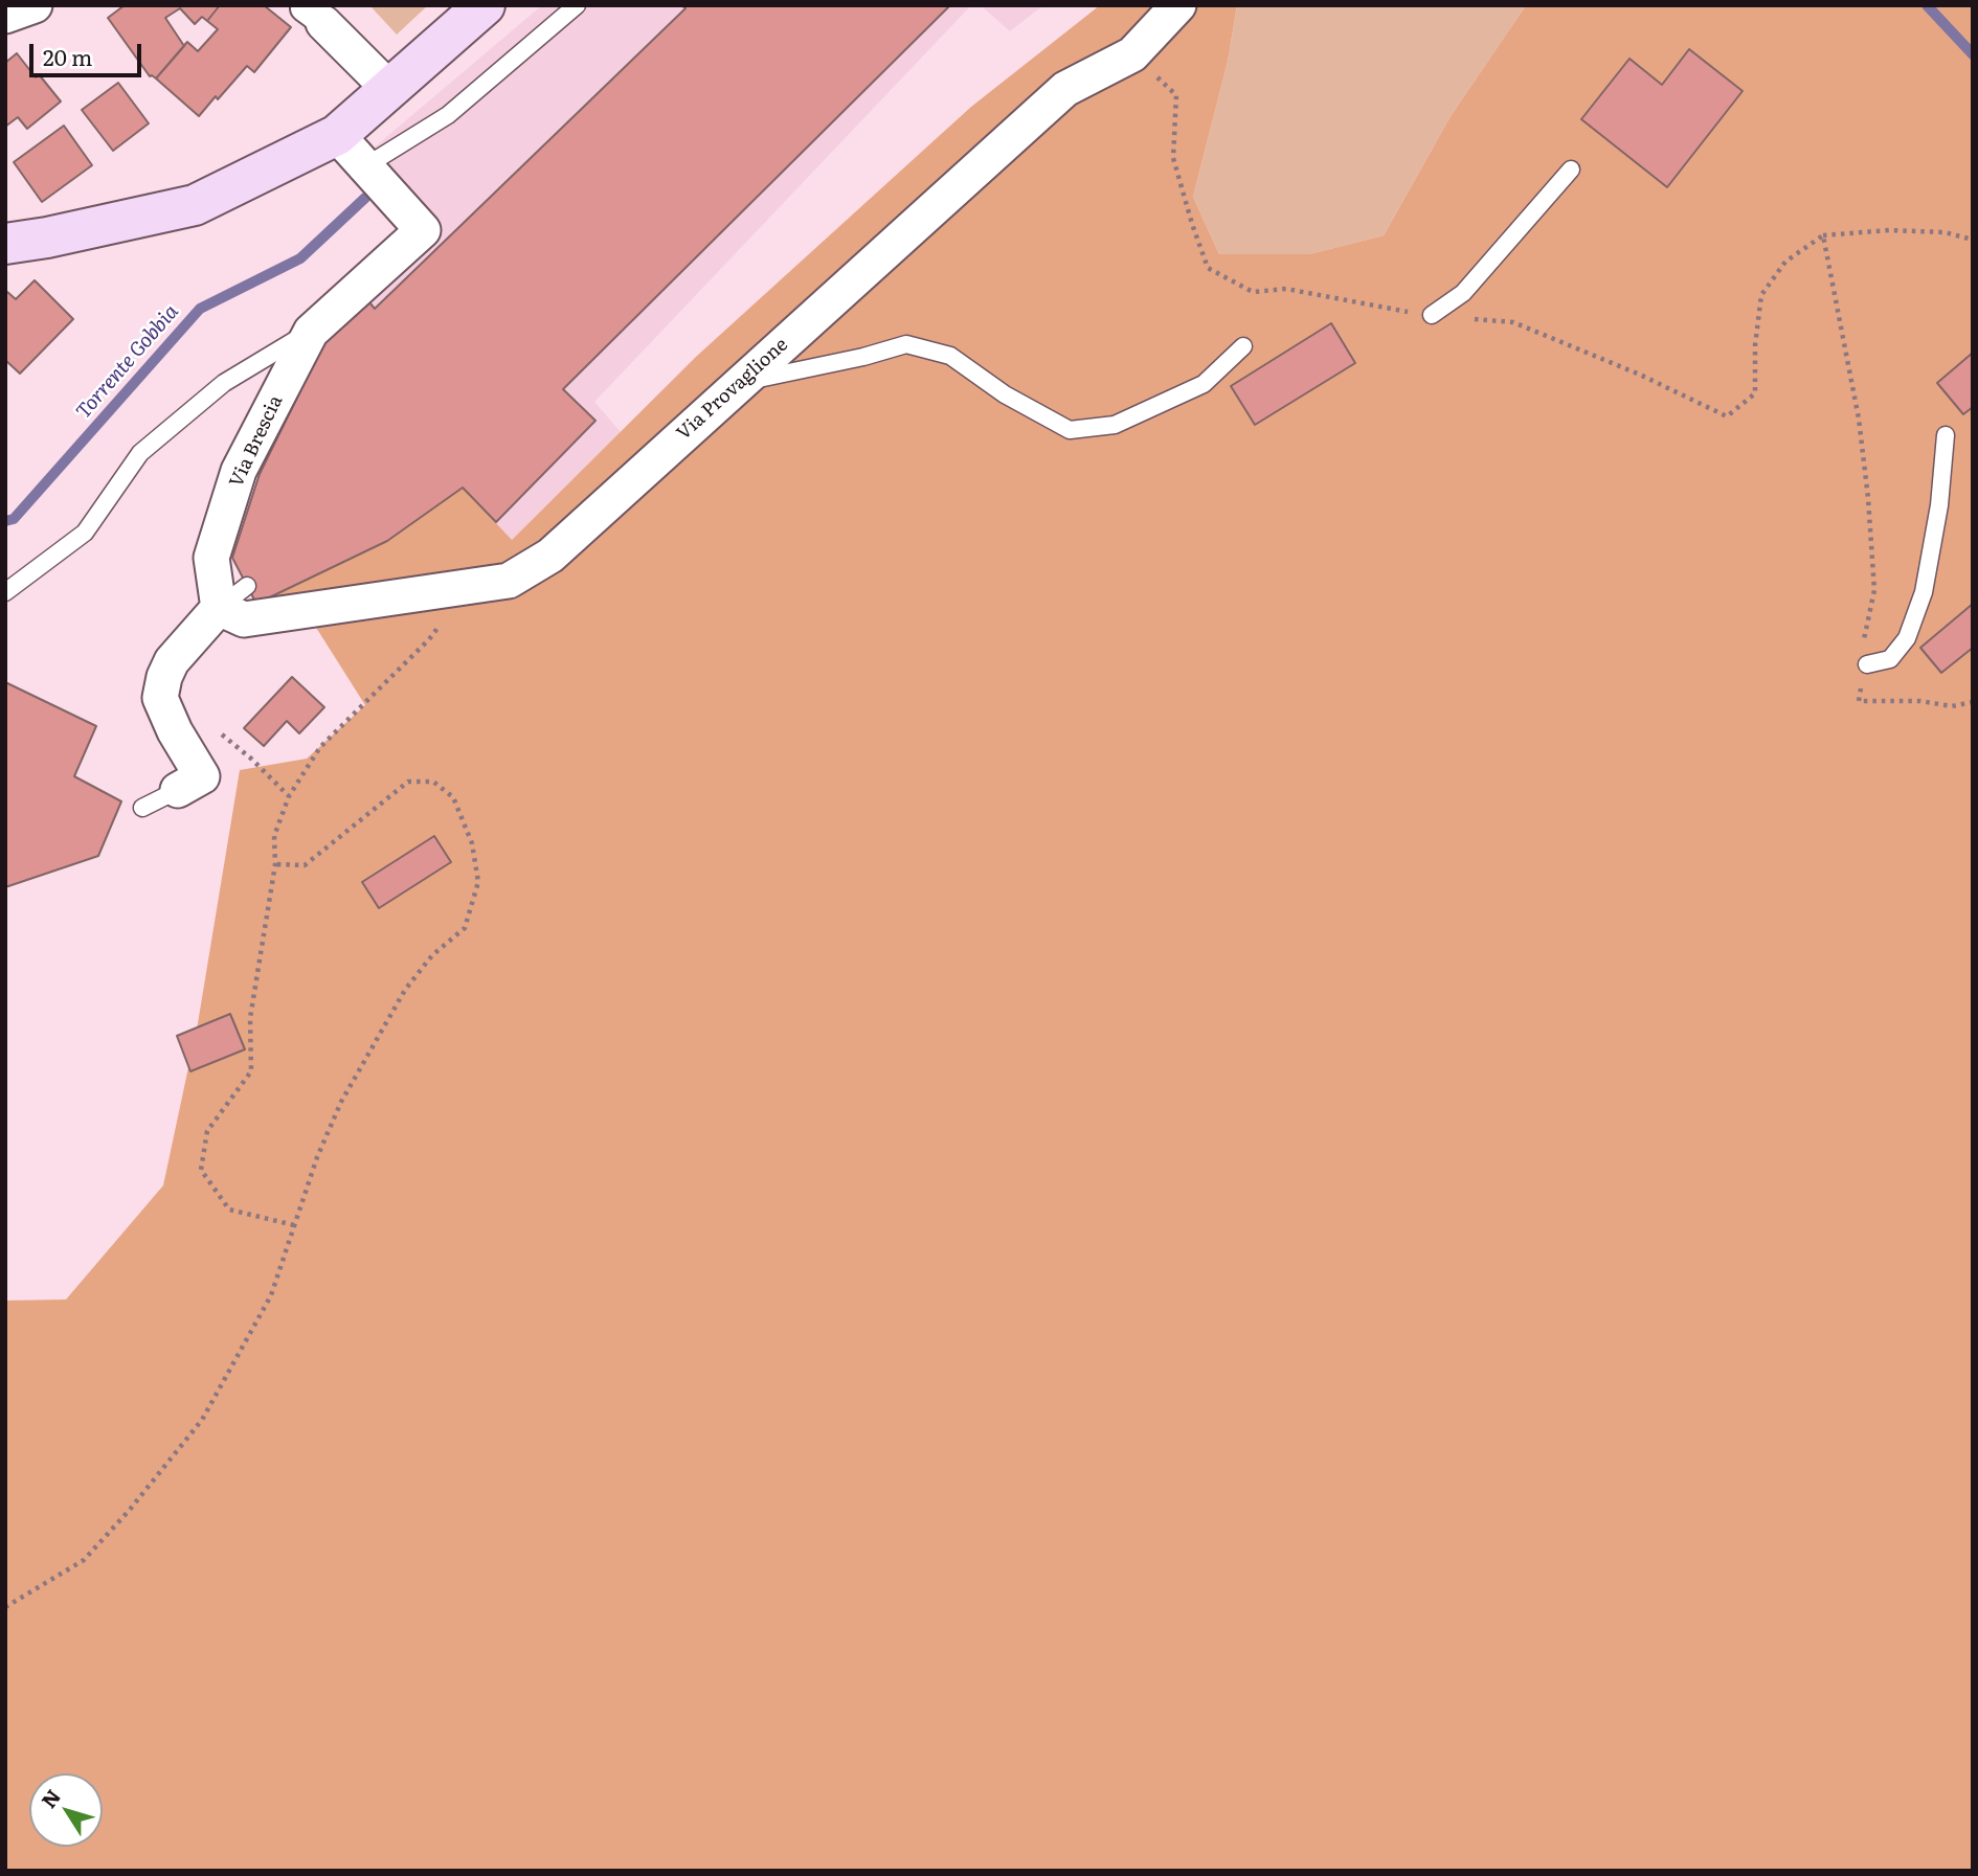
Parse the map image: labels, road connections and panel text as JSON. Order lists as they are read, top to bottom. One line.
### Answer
{"streets":{"street":["Via Provaglione","Via Brescia"]},"crossings":[["Via Provaglione","Via Brescia"]],"water":["Torrente Gobbia"],"scale_bar":"20 m","north":"top left"}
